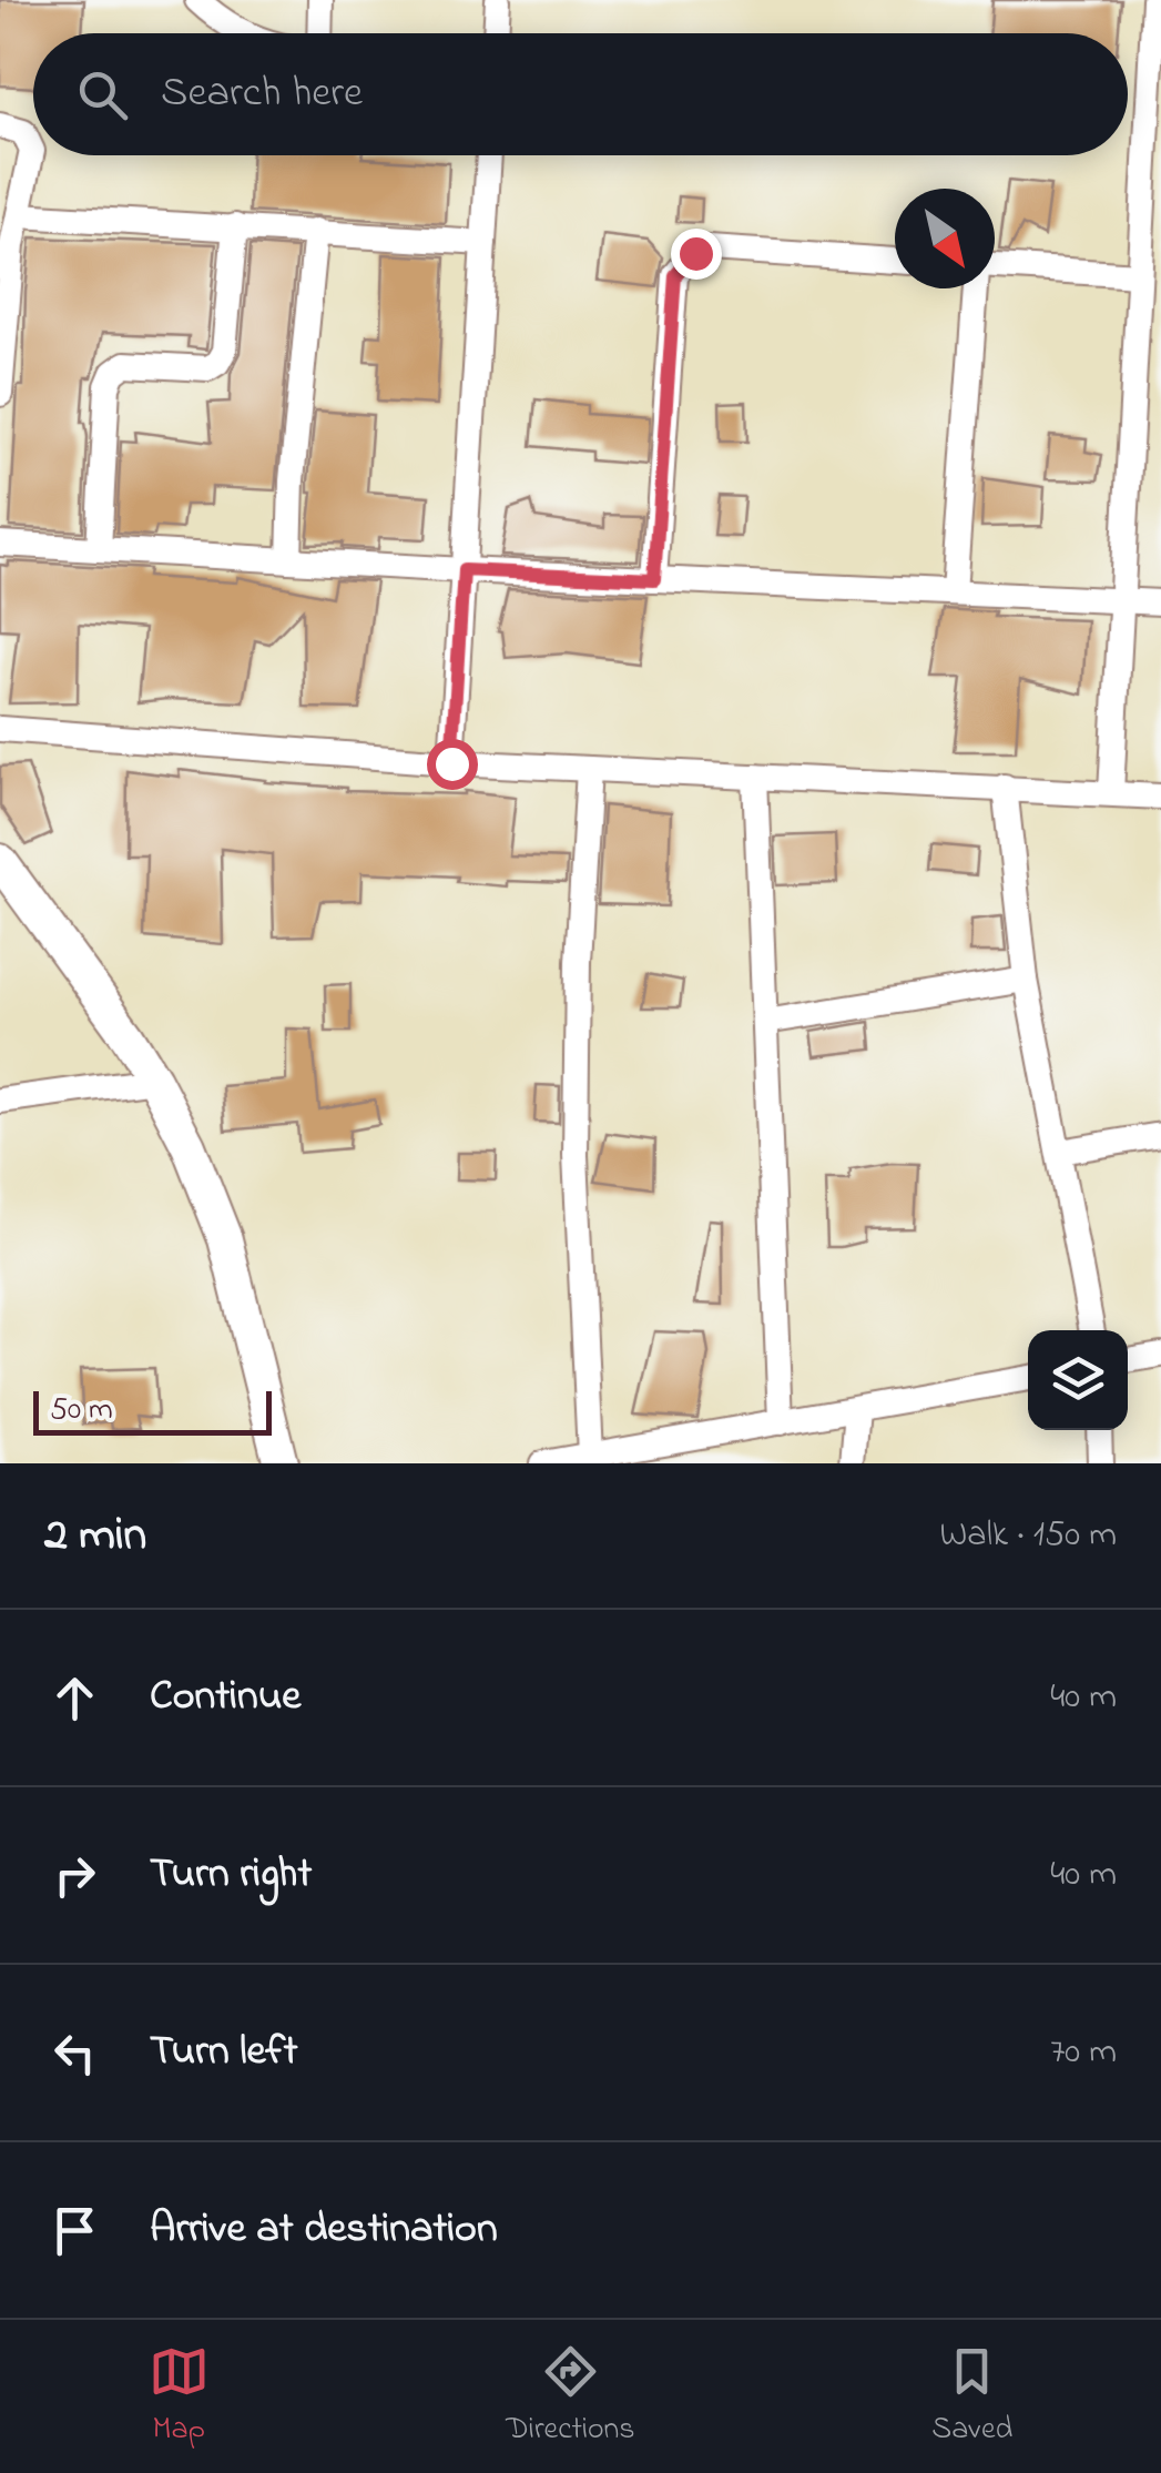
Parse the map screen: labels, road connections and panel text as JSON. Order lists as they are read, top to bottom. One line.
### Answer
{"scale_bar":"50 m","north":"bottom right","page":{"search":"Search here","scale":"50 m","heading":["2 min","Walk · 150 m"],"list":[["Continue","40 m"],["Turn right","40 m"],["Turn left","70 m"],"Arrive at destination"],"nav":["Map","Directions","Saved"]}}
